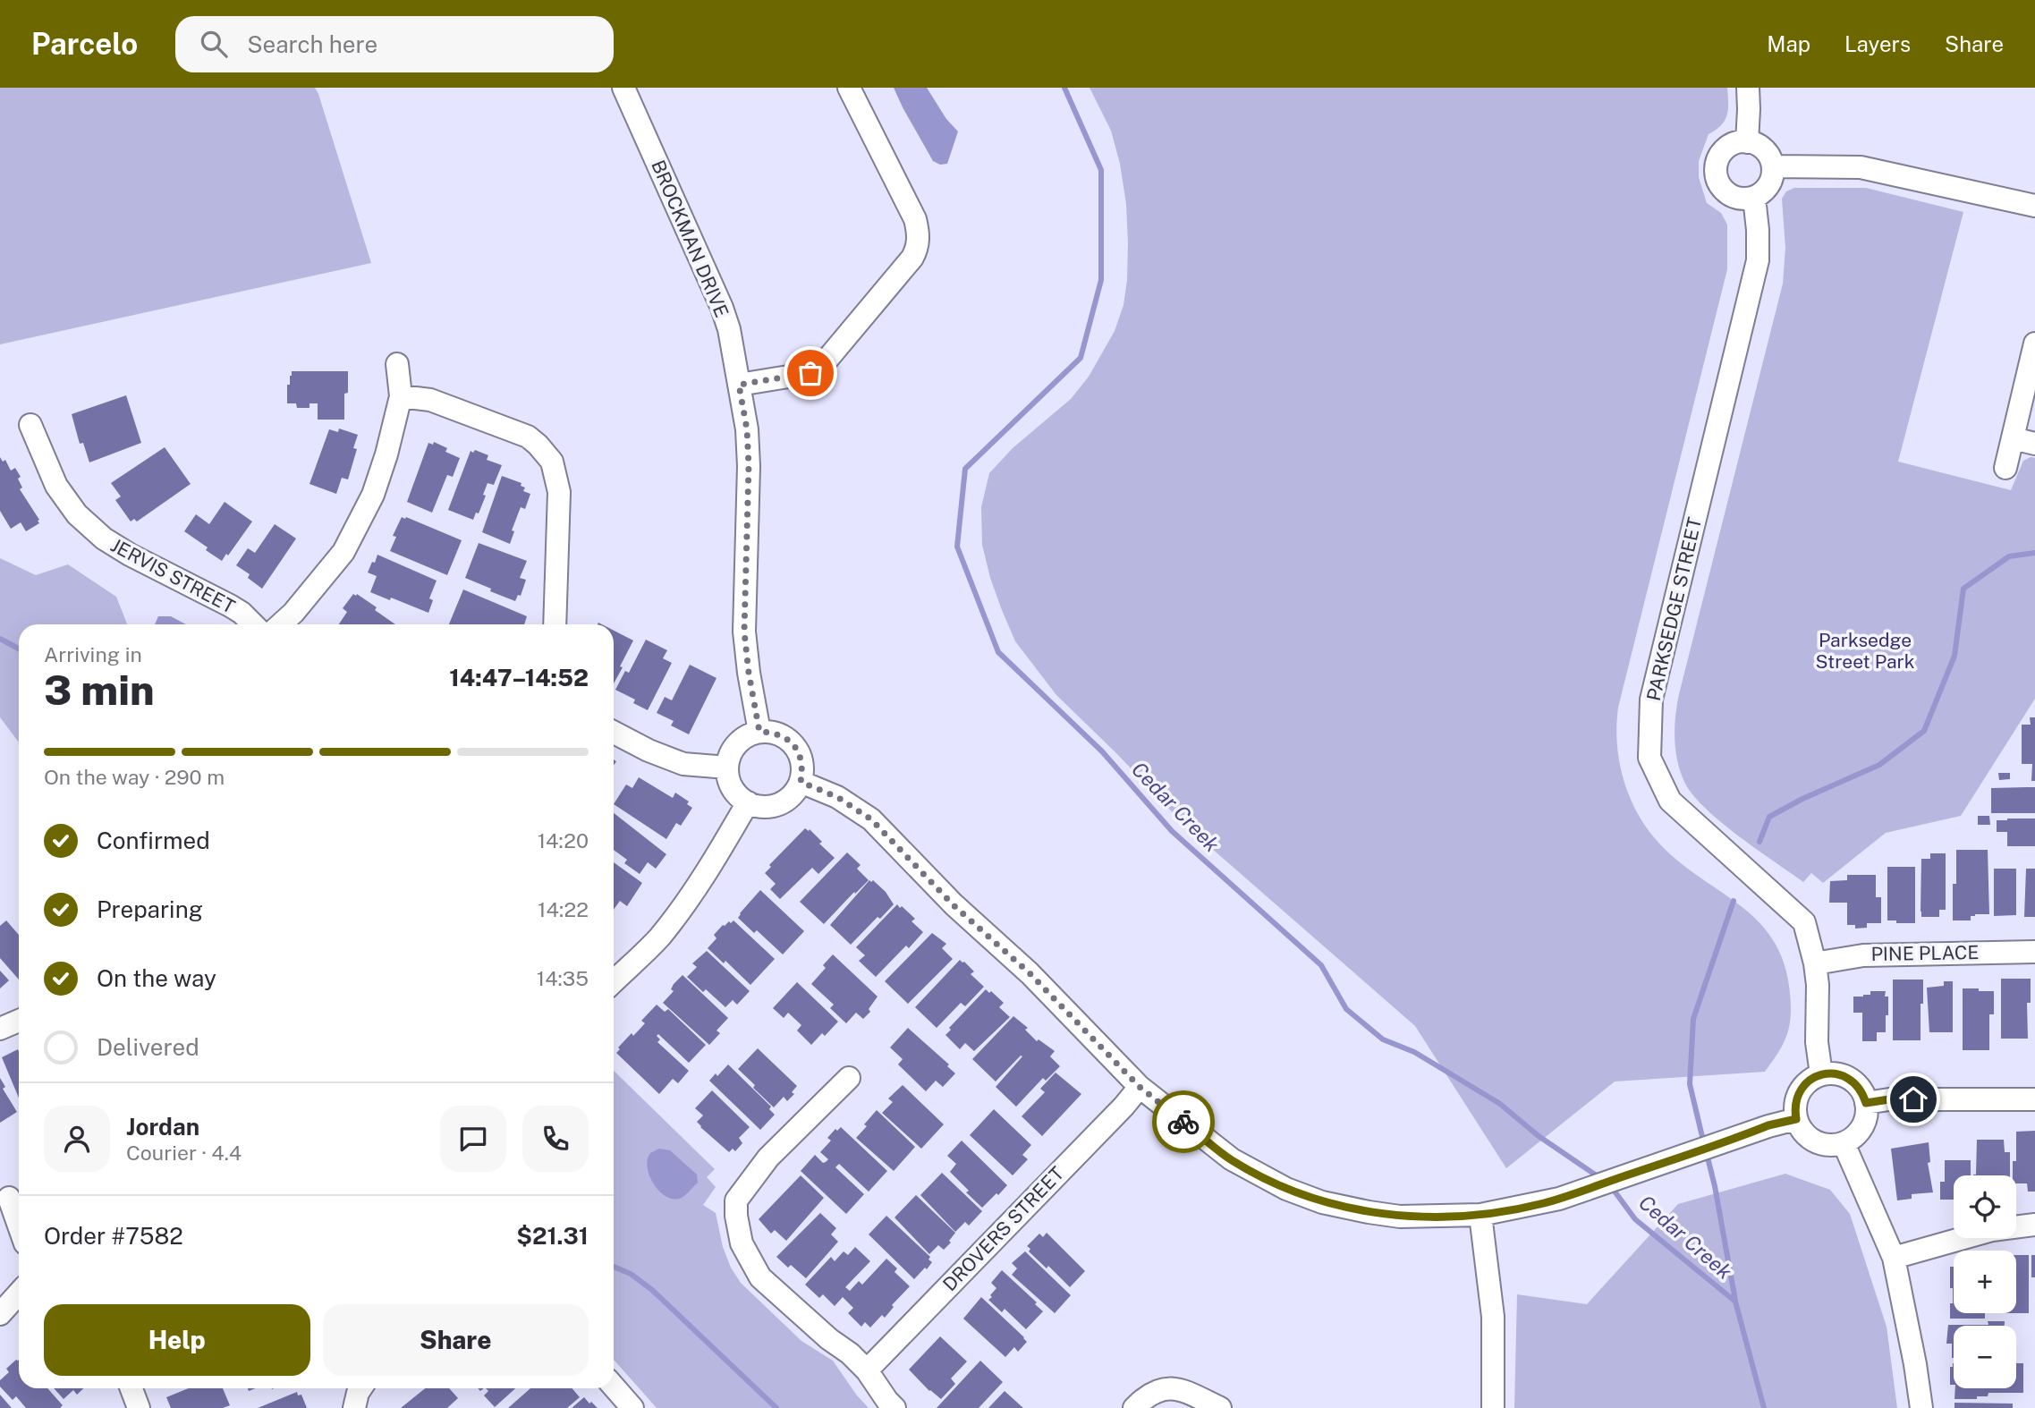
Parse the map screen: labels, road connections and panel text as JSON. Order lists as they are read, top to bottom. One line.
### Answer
{"streets":{"street":["BROCKMAN DRIVE","JERVIS STREET","PARKSEDGE STREET","PINE PLACE","DROVERS STREET"]},"crossings":[["PARKSEDGE STREET","PINE PLACE"]],"water":["Cedar Creek"],"parks":["Parksedge Street Park"],"page":{"header":"Parcelo","search":"Search here","nav":["Map","Layers","Share"],"heading":["3 min","Arriving in","14:47–14:52"],"panel":["Jordan","Courier · 4.4","Order #7582","$21.31"],"bar":"On the way · 290 m","list":[["Confirmed","14:20"],["Preparing","14:22"],["On the way","14:35"],"Delivered"],"map_buttons":["+","−"],"buttons":["Help","Share"]}}
